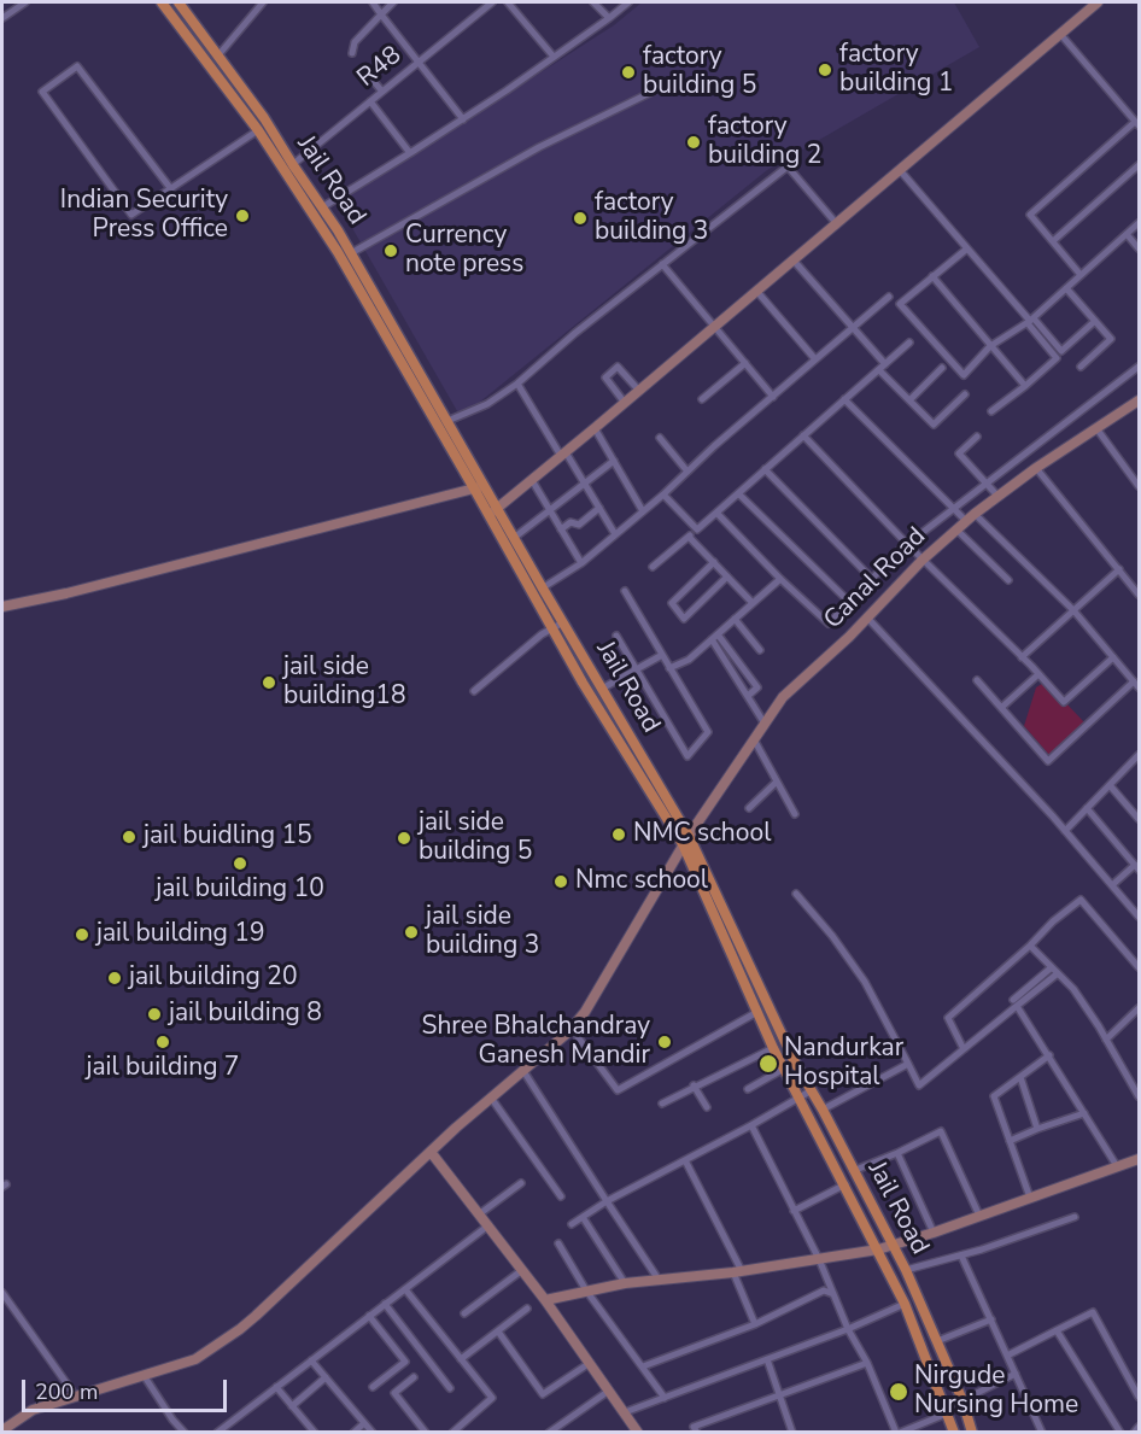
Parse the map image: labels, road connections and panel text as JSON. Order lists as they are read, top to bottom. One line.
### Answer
{"streets":{"main road":["Jail Road"],"street":["R48","Canal Road"]},"crossings":[["R48","Jail Road"],["Jail Road","Canal Road"]],"places":["factory building 1","factory building 5","factory building 2","Indian Security Press Office","factory building 3","Currency note press","jail side building18","NMC school","jail buidling 15","jail side building 5","jail building 10","Nmc school","jail side building 3","jail building 19","jail building 20","jail building 8","jail building 7","Shree Bhalchandray Ganesh Mandir","Nandurkar Hospital","Nirgude Nursing Home"],"scale_bar":"200 m"}
